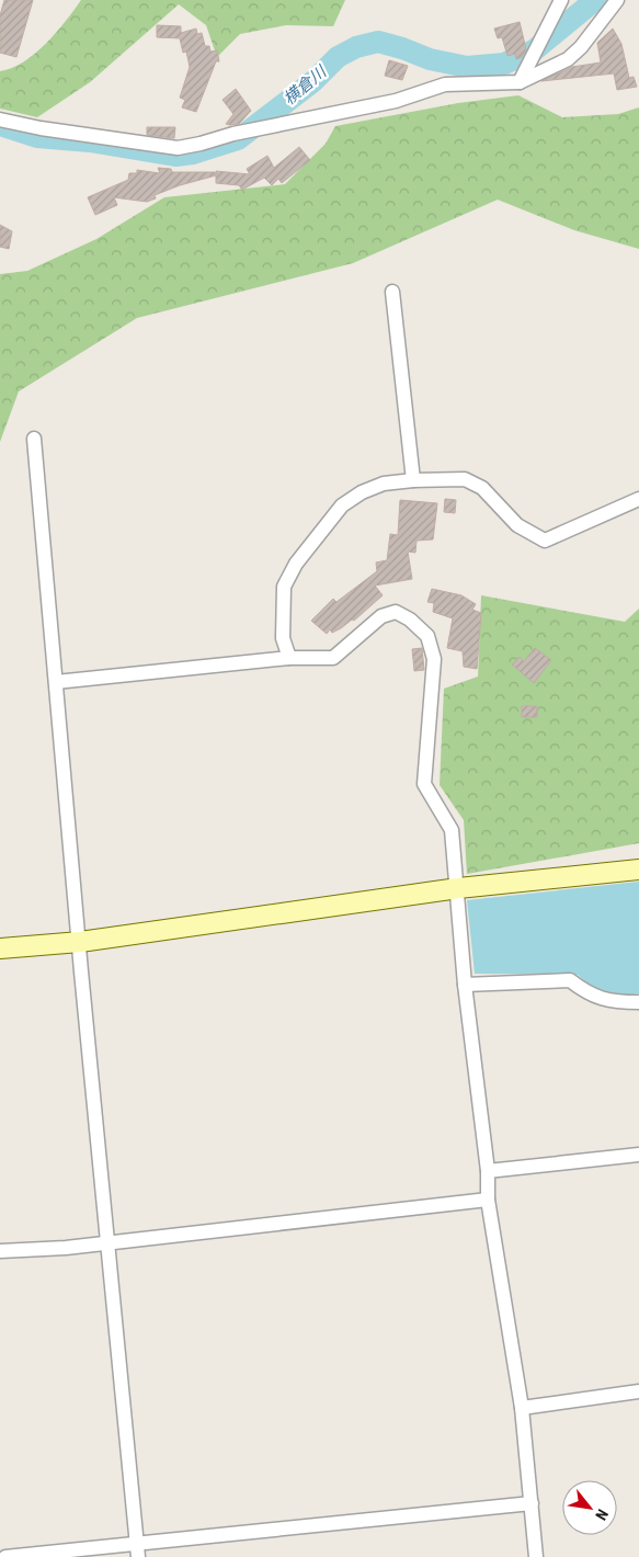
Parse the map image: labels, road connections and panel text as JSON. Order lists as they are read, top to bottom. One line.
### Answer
{"water":["横倉川"],"north":"bottom right"}
